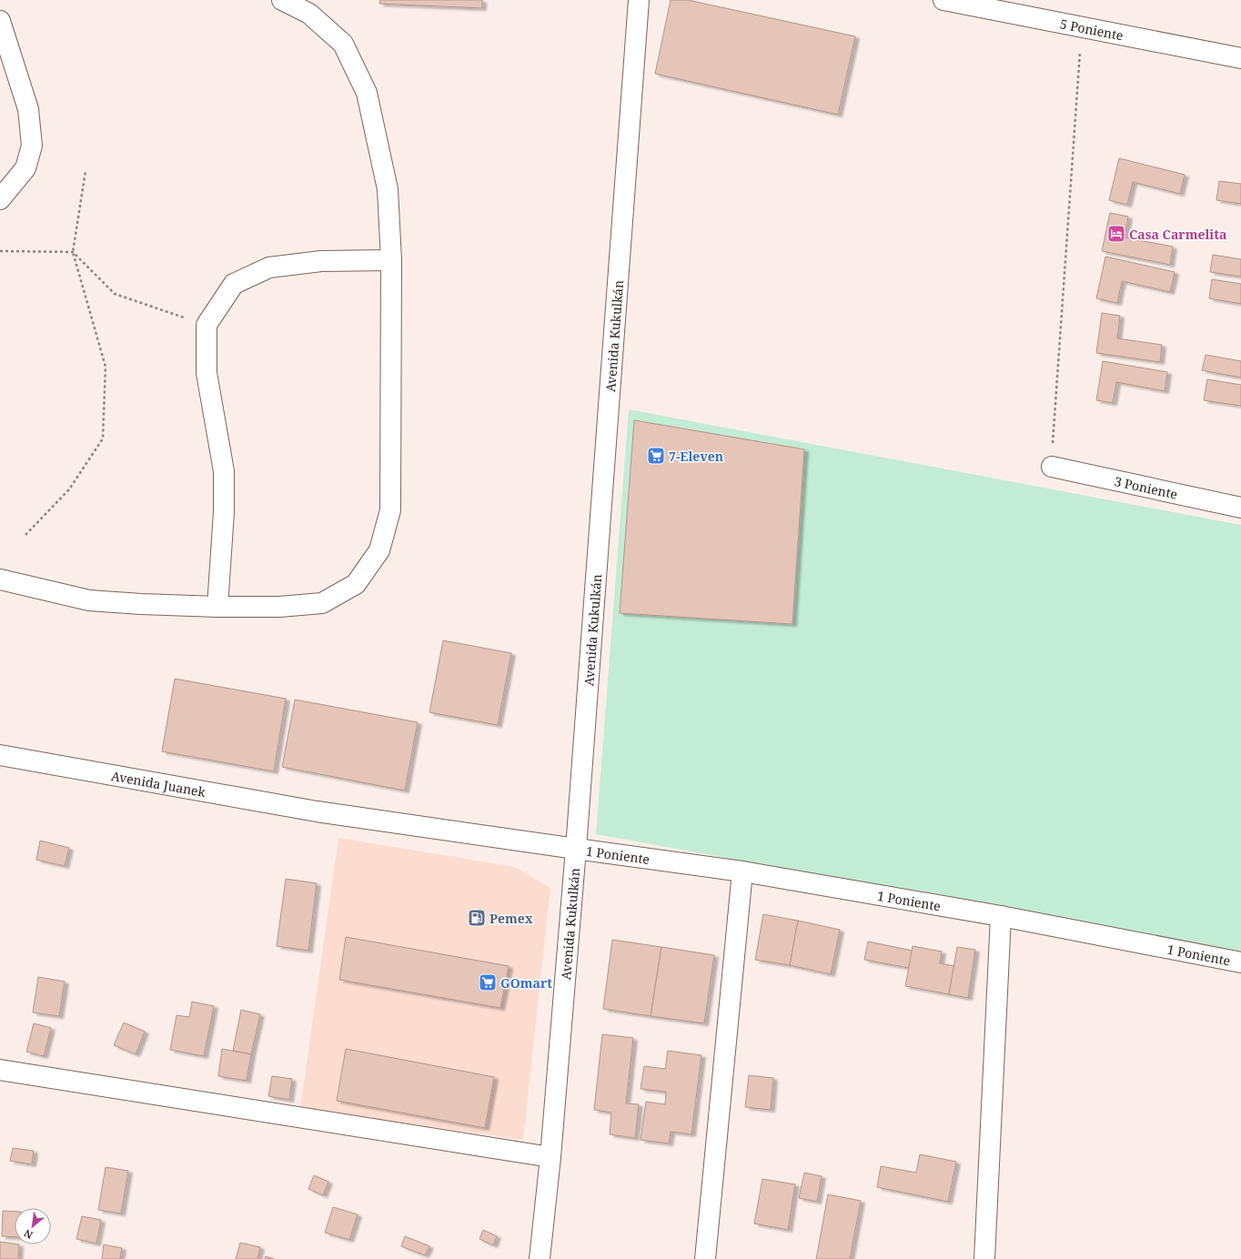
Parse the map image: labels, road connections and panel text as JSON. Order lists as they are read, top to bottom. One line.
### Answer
{"streets":{"street":["5 Poniente","Avenida Kukulkán","3 Poniente","Avenida Juanek","1 Poniente"]},"crossings":[["Avenida Kukulkán","Avenida Juanek"],["Avenida Kukulkán","1 Poniente"],["Avenida Juanek","1 Poniente"]],"places":{"hotel":["Casa Carmelita"],"supermarket":["7-Eleven","GOmart"],"fuel station":["Pemex"]},"north":"bottom left"}
